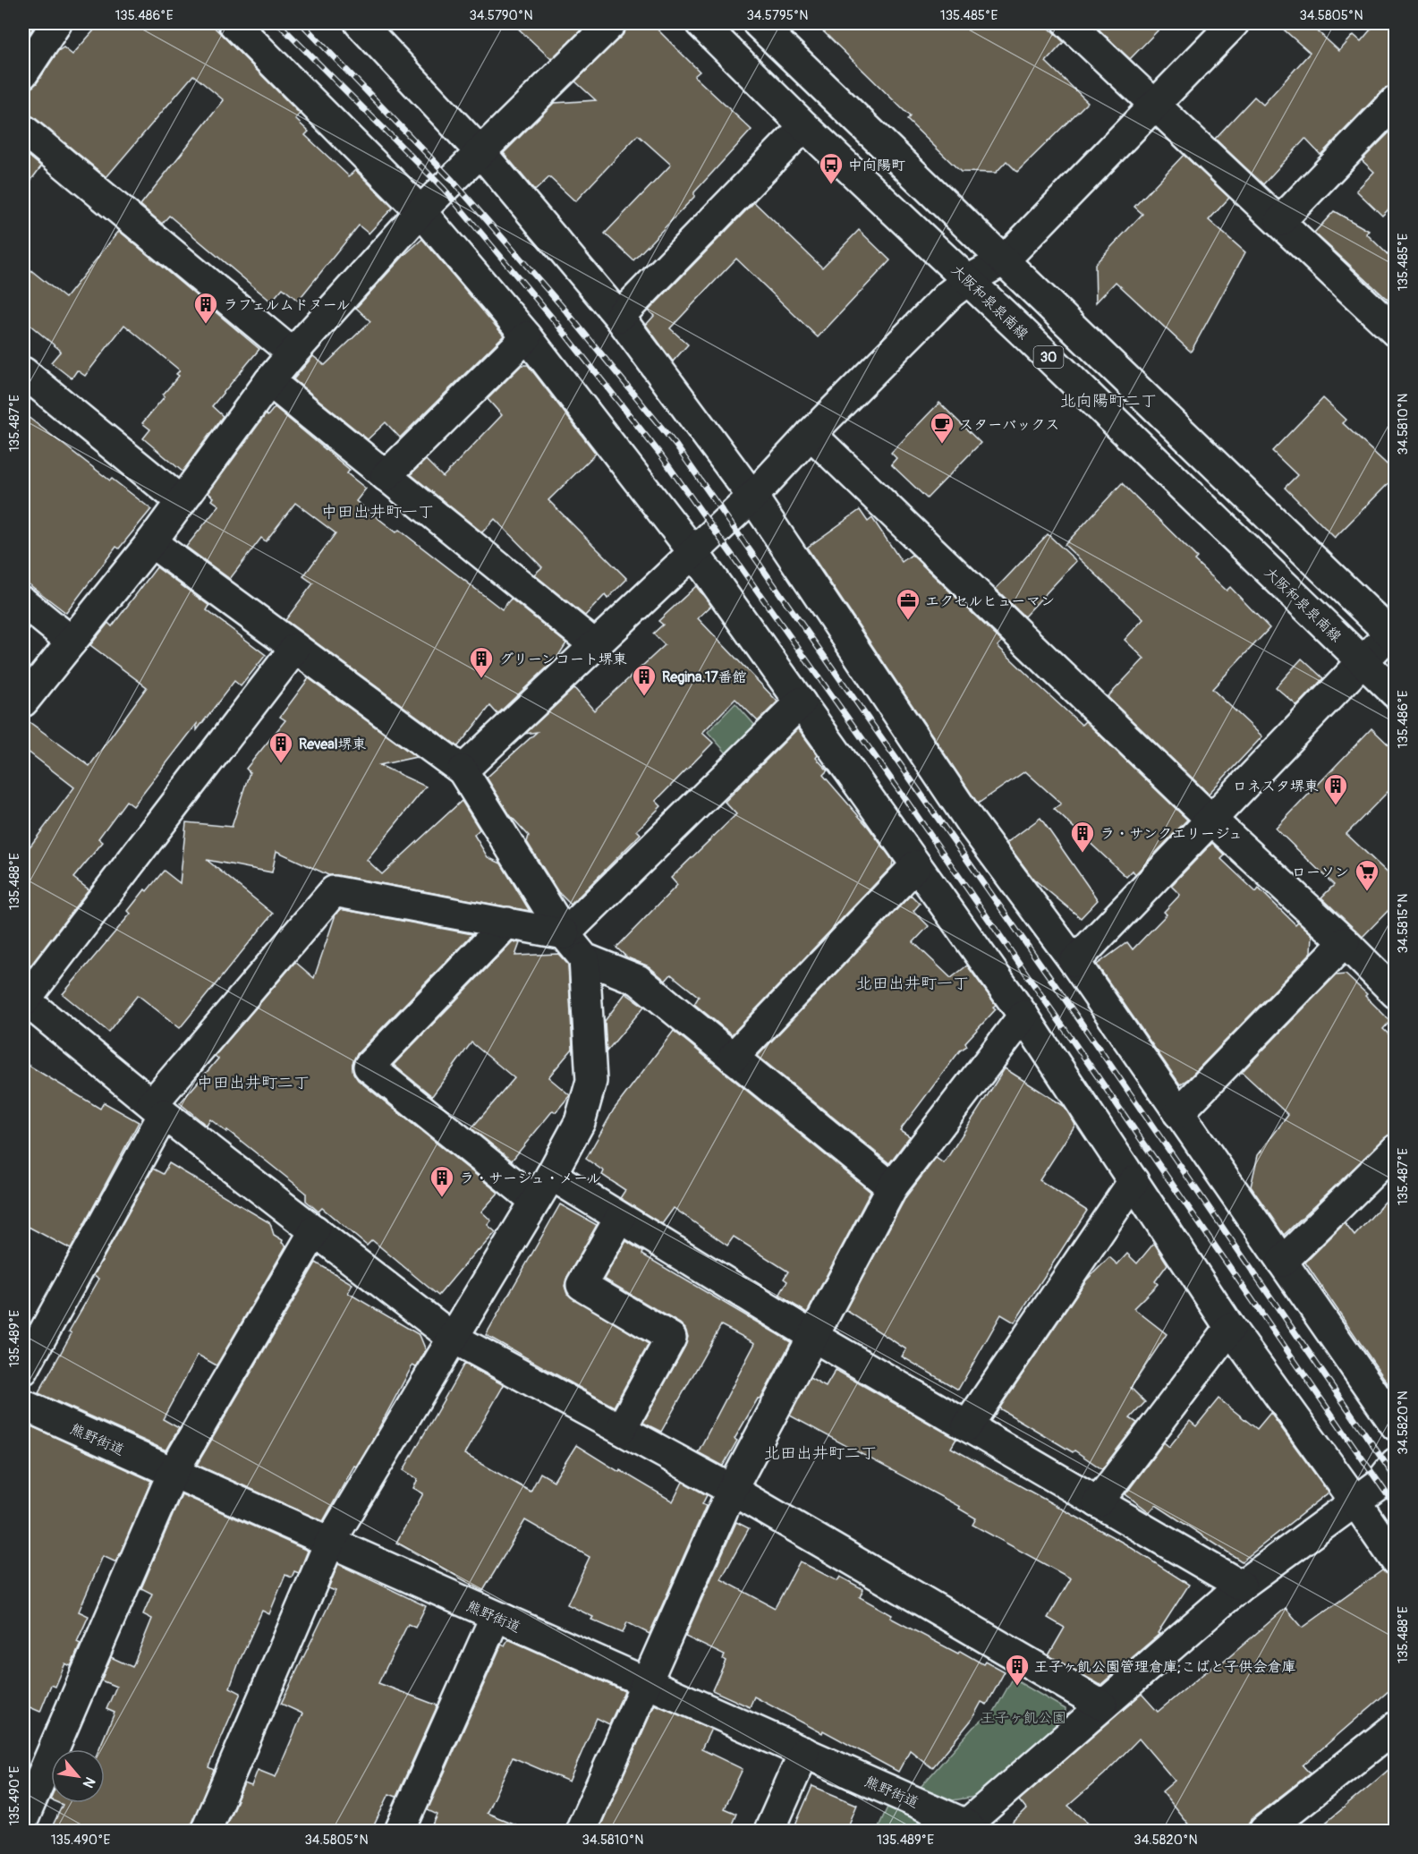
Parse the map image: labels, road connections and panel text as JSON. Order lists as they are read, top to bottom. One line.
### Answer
{"streets":{"street":["大阪和泉泉南線","30","熊野街道"]},"districts":["北向陽町二丁","中田出井町一丁","北田出井町一丁","中田出井町二丁","北田出井町二丁"],"parks":["王子ヶ飢公園"],"places":{"bus stop":["中向陽町"],"building":["ラフェルムドヌール","グリーンコート堺東","Regina.17番館","Reveal堺東","ロネスタ堺東","ラ・サンクエリージュ","ラ・サージュ・メール","王子ヶ飢公園管理倉庫;こばと子供会倉庫"],"cafe":["スターバックス"],"office":["エクセルヒューマン"],"supermarket":["ローソン"]},"north":"bottom right","coordinates":["135.486°E","34.5790°N","34.5795°N","135.485°E","34.5805°N","135.487°E","34.5810°N","135.488°E","34.5815°N","135.489°E","34.5820°N","135.490°E"]}
